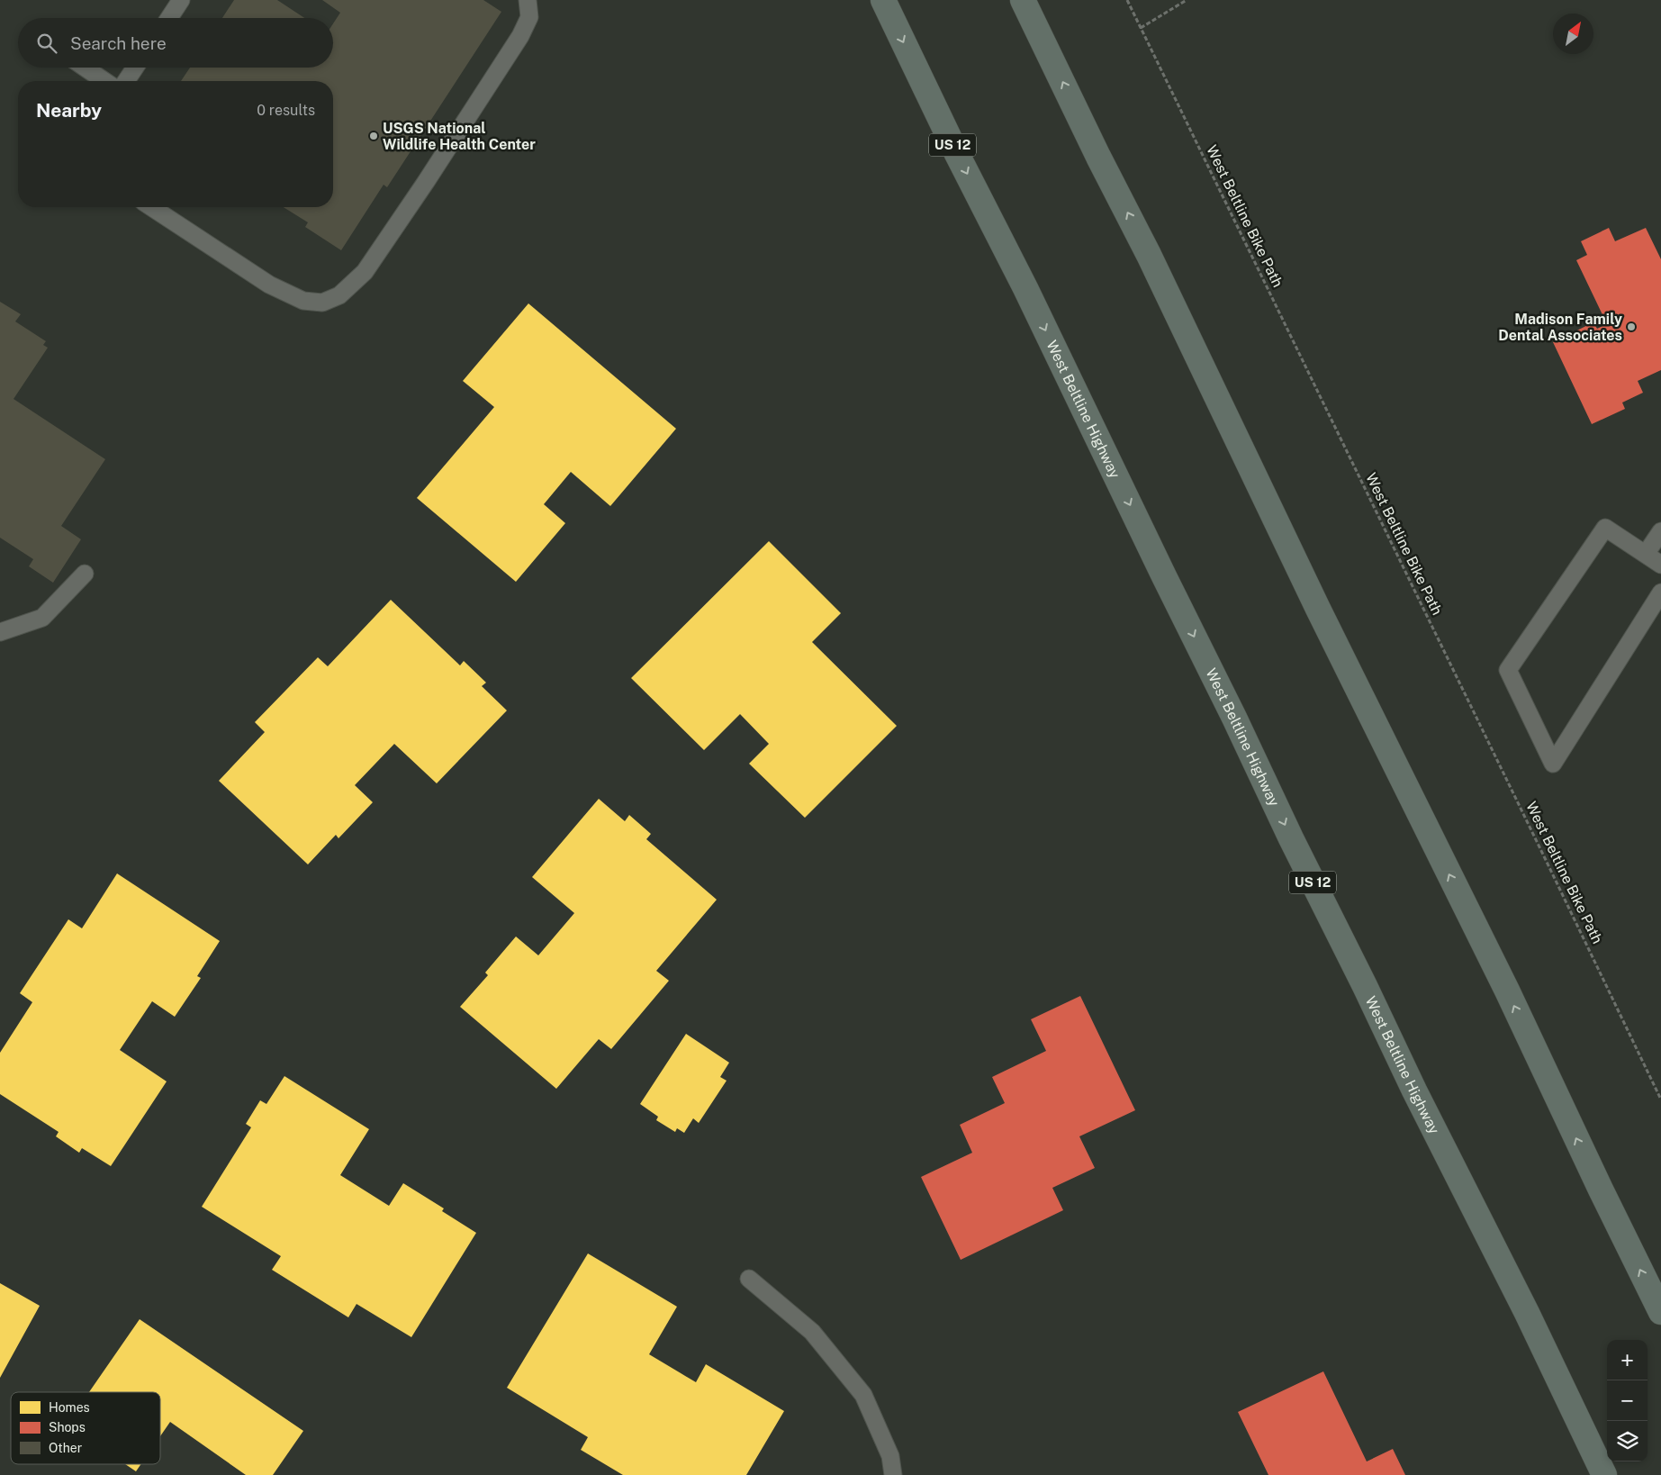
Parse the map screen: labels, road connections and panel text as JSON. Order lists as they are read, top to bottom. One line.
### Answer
{"streets":{"highway":["US 12","West Beltline Highway"],"path":["West Beltline Bike Path"]},"places":["USGS National Wildlife Health Center","Madison Family Dental Associates"],"legend":["Homes","Shops","Other"],"north":"top right","page":{"search":"Search here","heading":["Nearby","0 results"],"map_buttons":["+","−"]}}
